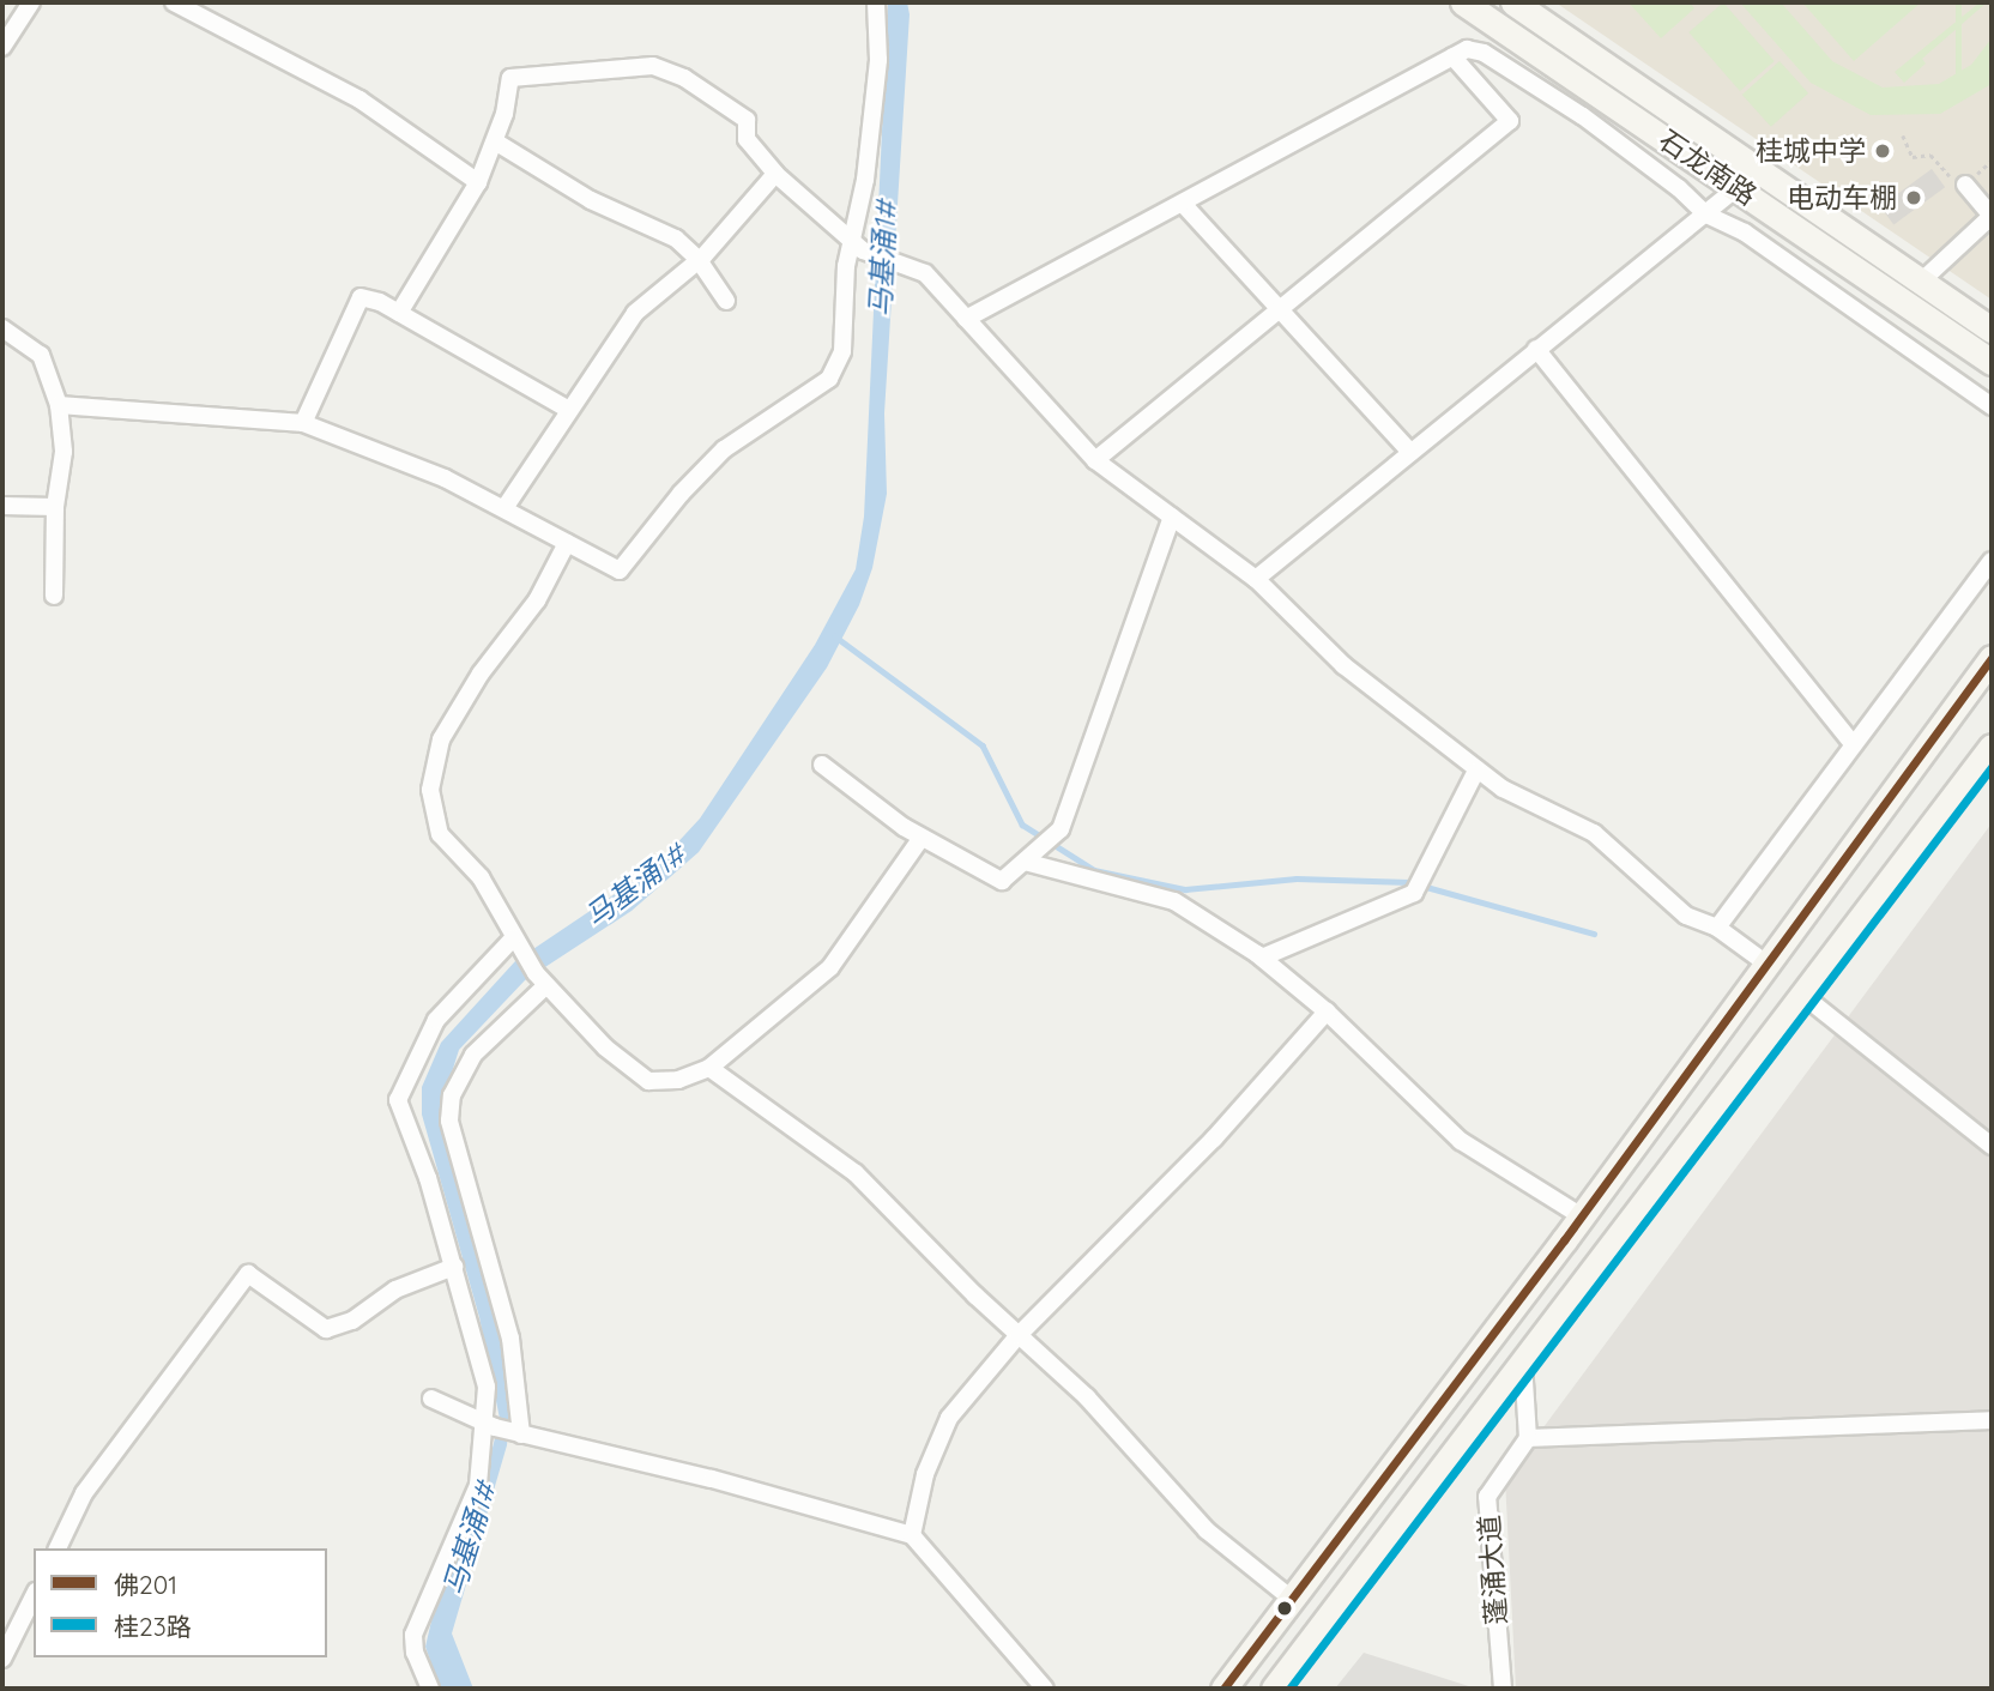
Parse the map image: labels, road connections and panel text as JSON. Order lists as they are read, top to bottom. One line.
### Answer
{"streets":{"main road":["石龙南路"],"street":["蓬涌大道"]},"water":["马基涌1#"],"places":["桂城中学","电动车棚"],"lines":["transit line 佛201","transit line 桂23路"],"legend":["佛201","桂23路"]}
